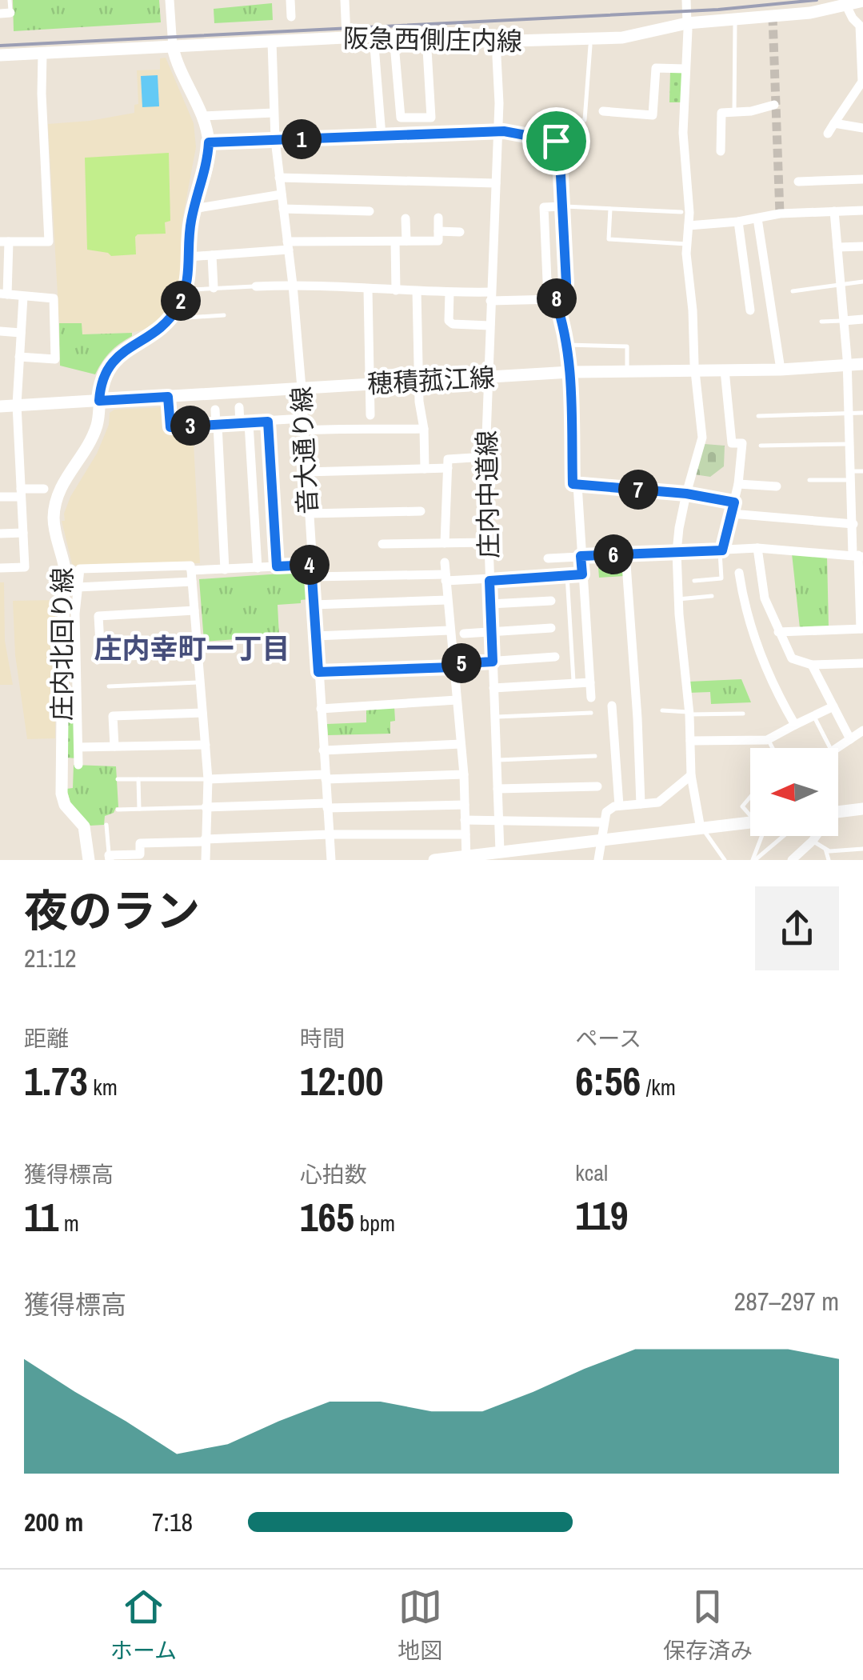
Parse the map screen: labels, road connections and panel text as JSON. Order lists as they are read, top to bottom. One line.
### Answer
{"streets":{"street":["阪急西側庄内線","穂積菰江線","音大通り線","庄内中道線","庄内北回り線"]},"crossings":[["阪急西側庄内線","音大通り線"],["阪急西側庄内線","庄内中道線"],["阪急西側庄内線","庄内北回り線"],["穂積菰江線","音大通り線"],["穂積菰江線","庄内中道線"],["穂積菰江線","庄内北回り線"]],"districts":["庄内幸町一丁目"],"north":"left","page":{"pins":["1","8","2","3","7","6","4","5"],"heading":["夜のラン","21:12"],"stats":[["距離","1.73 km"],["時間","12:00"],["ペース","6:56 /km"],["獲得標高","11 m"],["心拍数","165 bpm"],["kcal","119"]],"chart":["獲得標高","287–297 m"],"list":[{"name":"200 m","note":"7:18"}],"tabs":["ホーム","地図","保存済み"]}}
